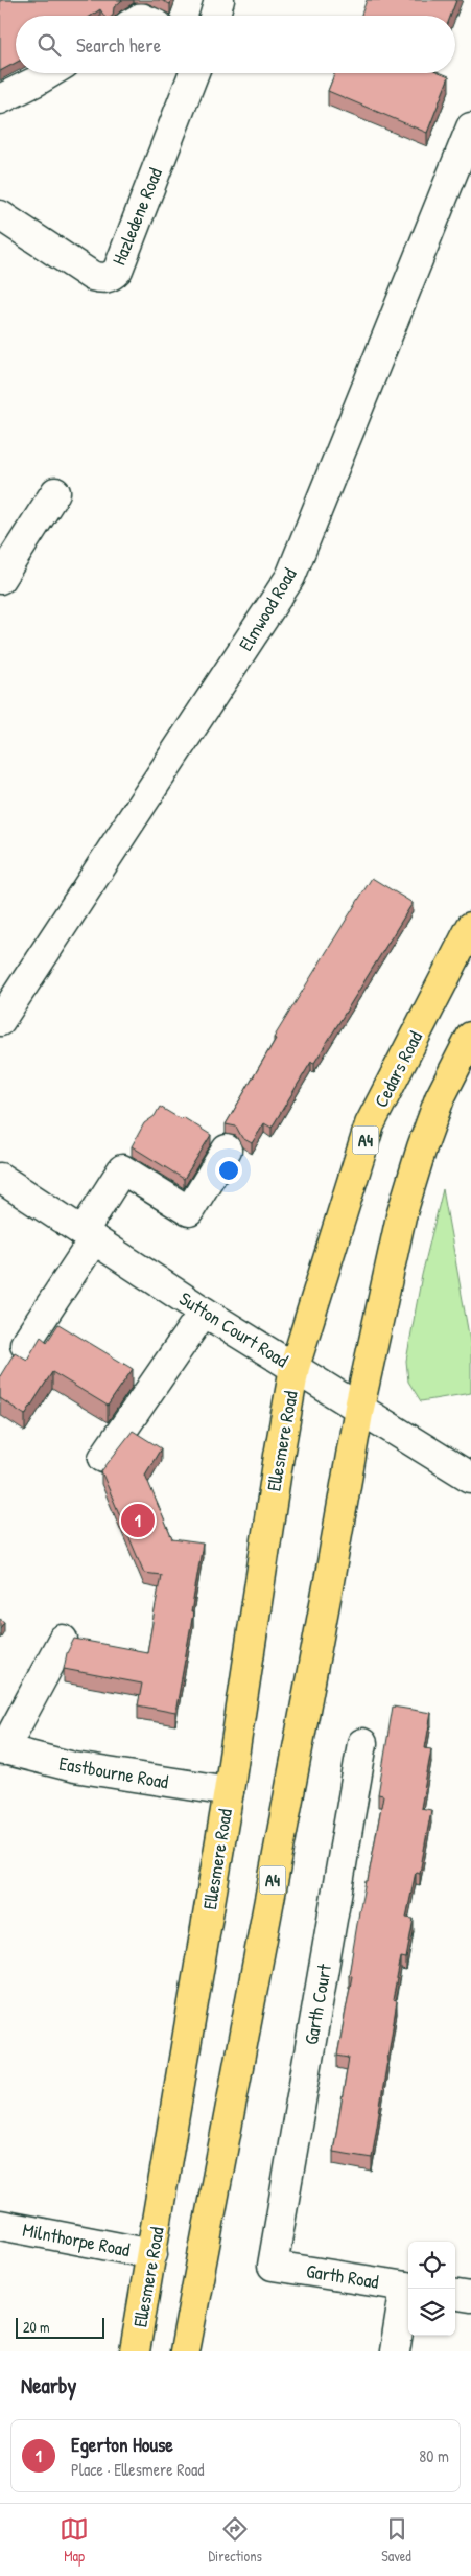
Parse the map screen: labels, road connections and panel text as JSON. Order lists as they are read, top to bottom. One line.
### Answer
{"streets":{"highway":["Cedars Road","A4","Ellesmere Road"],"street":["Hazledene Road","Elmwood Road","Sutton Court Road","Eastbourne Road","Garth Court","Milnthorpe Road","Garth Road"]},"crossings":[["Cedars Road","Sutton Court Road"],["Cedars Road","Ellesmere Road"],["A4","Sutton Court Road"],["Sutton Court Road","Ellesmere Road"],["Ellesmere Road","Eastbourne Road"],["Ellesmere Road","Milnthorpe Road"],["Garth Court","Garth Road"]],"scale_bar":"20 m","page":{"search":"Search here","pins":"1","scale":"20 m","heading":"Nearby","list":[{"mark":"1","name":"Egerton House","note":"Place · Ellesmere Road","value":"80 m"}],"nav":["Map","Directions","Saved"]}}
